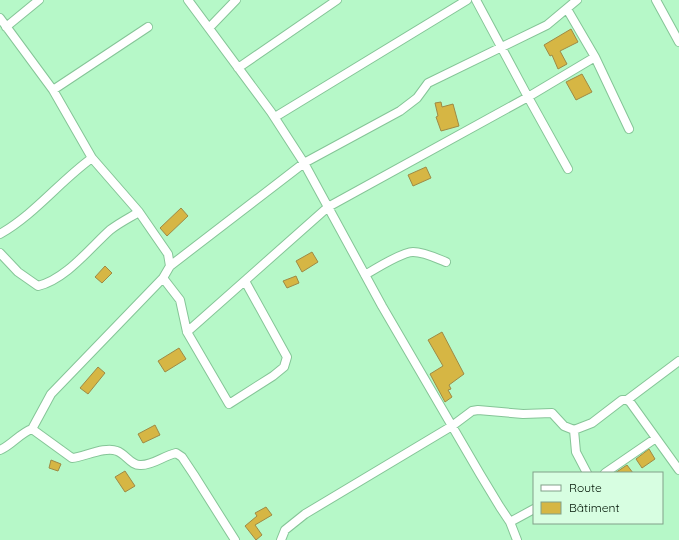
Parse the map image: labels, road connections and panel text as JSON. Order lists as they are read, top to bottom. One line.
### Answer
{"legend":["Route","Bâtiment"]}
